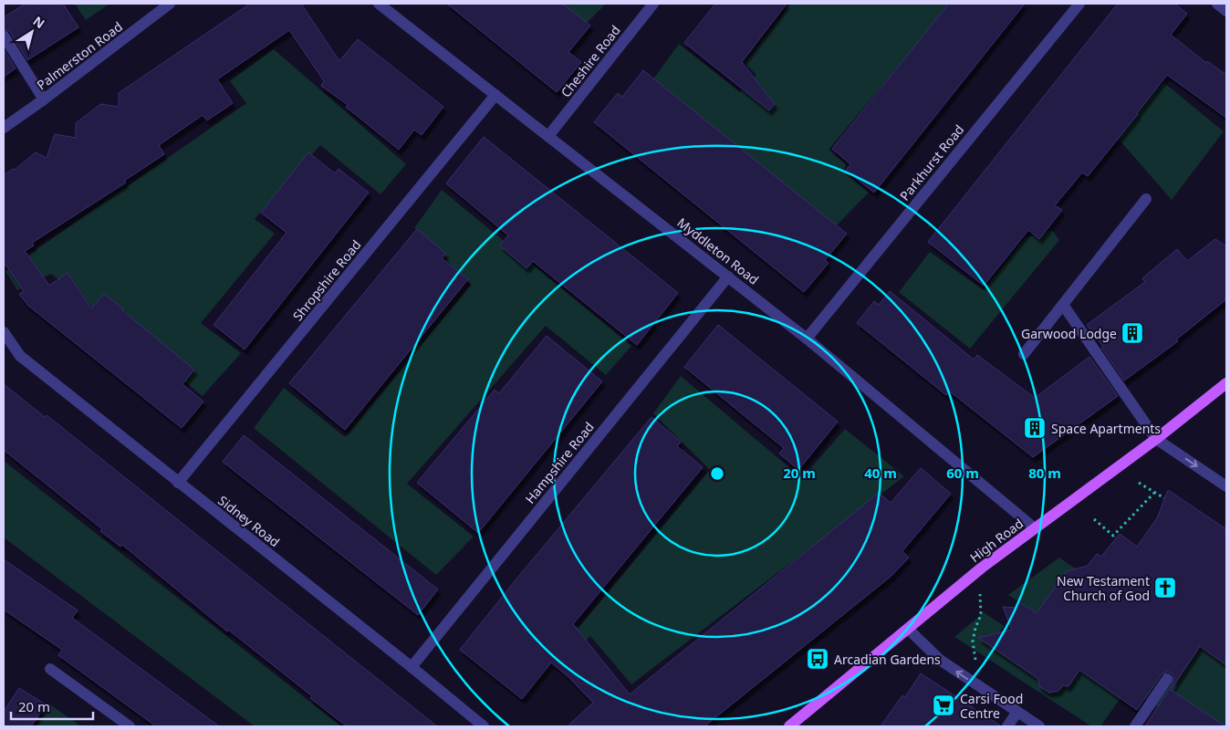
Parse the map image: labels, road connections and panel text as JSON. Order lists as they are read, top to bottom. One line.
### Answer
{"streets":{"main road":["High Road"],"street":["Palmerston Road","Cheshire Road","Parkhurst Road","Myddleton Road","Shropshire Road","Hampshire Road","Sidney Road"]},"crossings":[["Cheshire Road","Myddleton Road"],["Parkhurst Road","Myddleton Road"],["Myddleton Road","Shropshire Road"],["Myddleton Road","Hampshire Road"],["Myddleton Road","High Road"],["Shropshire Road","Sidney Road"],["Hampshire Road","Sidney Road"]],"places":{"building":["Garwood Lodge","Space Apartments"],"church":["New Testament Church of God"],"bus stop":["Arcadian Gardens"],"supermarket":["Carsi Food Centre"]},"scale_bar":"20 m","north":"top right","rings":["20 m","40 m","60 m","80 m"]}
